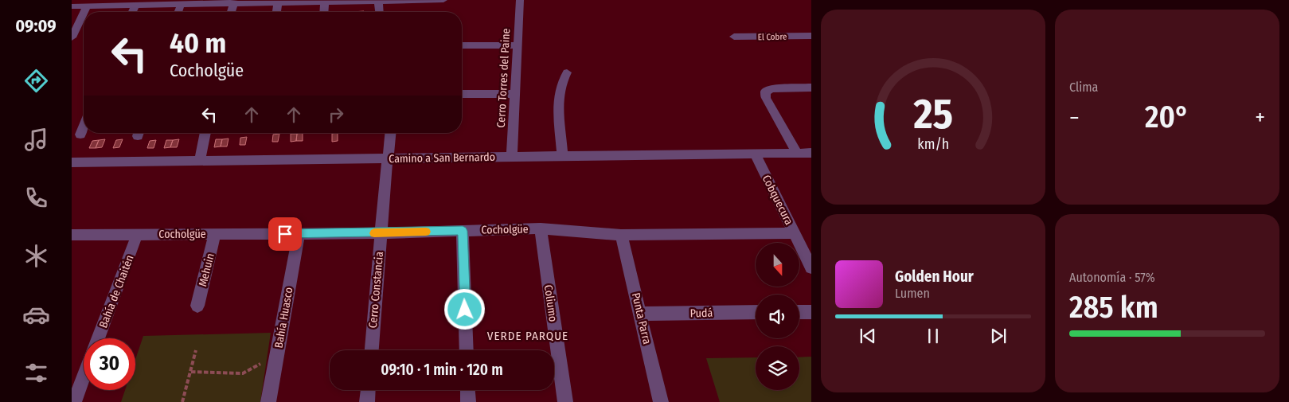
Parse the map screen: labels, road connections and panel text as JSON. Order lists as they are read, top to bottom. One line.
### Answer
{"streets":{"street":["El Cobre","Cerro Torres del Paine","Camino a San Bernardo","Cobquecura","Cocholgüe","Mehuin","Cerro Constancia","Bahía de Chaitén","Coliumo","Pudá","Bahía Huasco","Punta Parra"]},"crossings":[["Cerro Torres del Paine","Camino a San Bernardo"],["Camino a San Bernardo","Cobquecura"],["Camino a San Bernardo","Cerro Constancia"],["Cobquecura","Cocholgüe"],["Cocholgüe","Mehuin"],["Cocholgüe","Cerro Constancia"],["Cocholgüe","Bahía de Chaitén"],["Cocholgüe","Coliumo"],["Cocholgüe","Bahía Huasco"],["Cocholgüe","Punta Parra"],["Pudá","Punta Parra"]],"districts":["VERDE PARQUE"],"north":"bottom","page":{"tabs":"09:09","tile":["Clima",["Autonomía · 57%","285 km"]],"turn":["40 m","Cocholgüe"],"heat":["−","20°","+"],"song":["Golden Hour","Lumen"],"limit":"30","trip":"09:10 · 1 min · 120 m","gauge":["25","km/h"]}}
